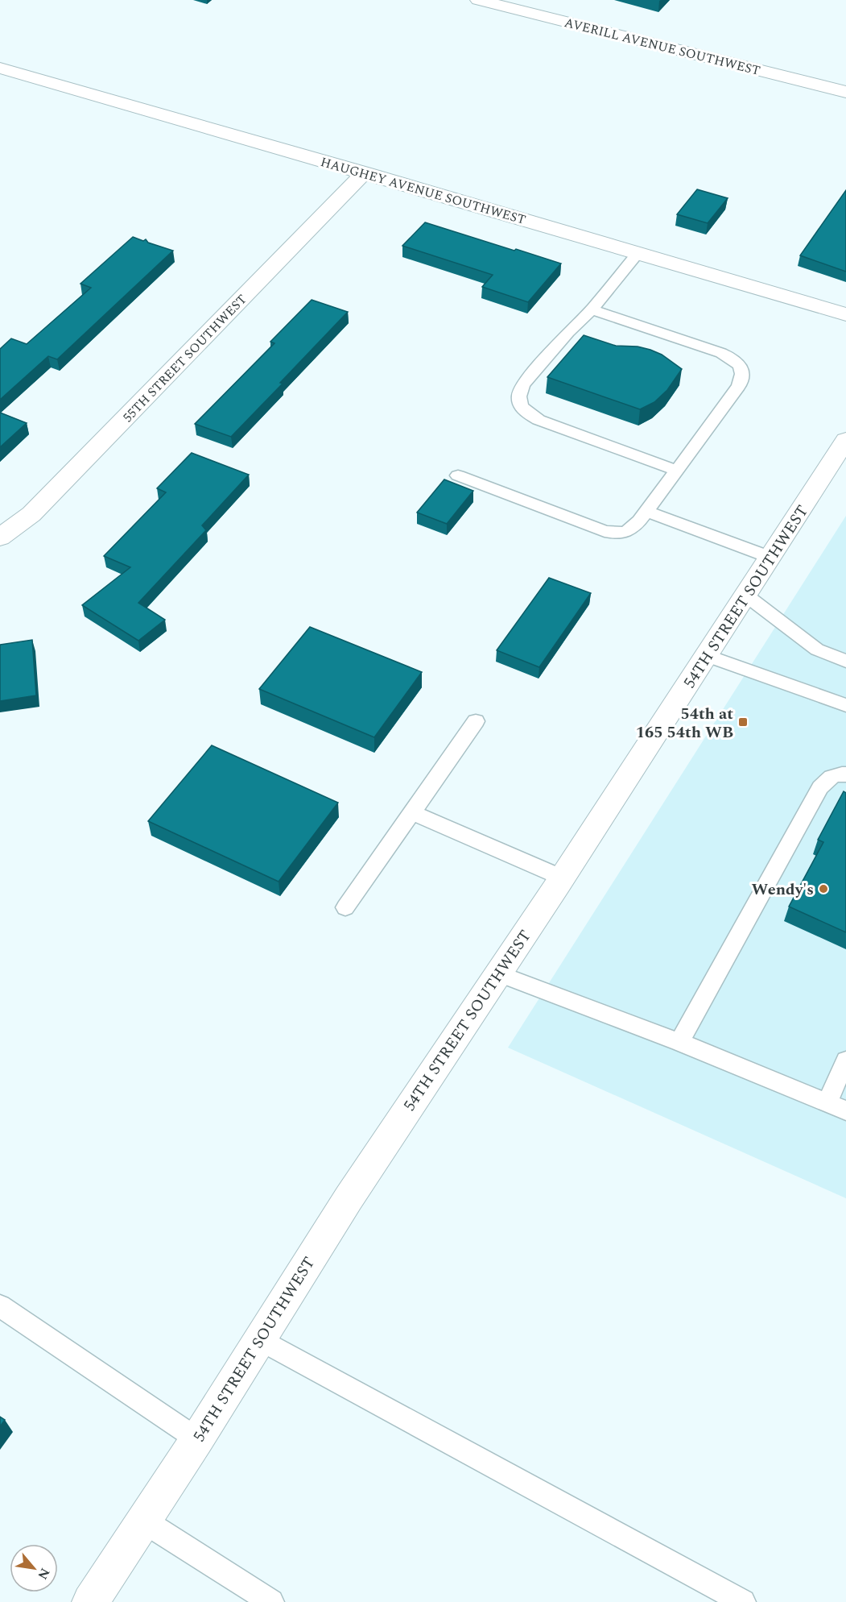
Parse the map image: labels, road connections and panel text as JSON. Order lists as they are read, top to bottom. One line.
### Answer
{"streets":{"street":["AVERILL AVENUE SOUTHWEST","HAUGHEY AVENUE SOUTHWEST","55TH STREET SOUTHWEST","54TH STREET SOUTHWEST"]},"crossings":[["HAUGHEY AVENUE SOUTHWEST","55TH STREET SOUTHWEST"]],"places":{"transit":["54th at 165 54th WB"],"other":["Wendy's"]},"north":"bottom right"}
